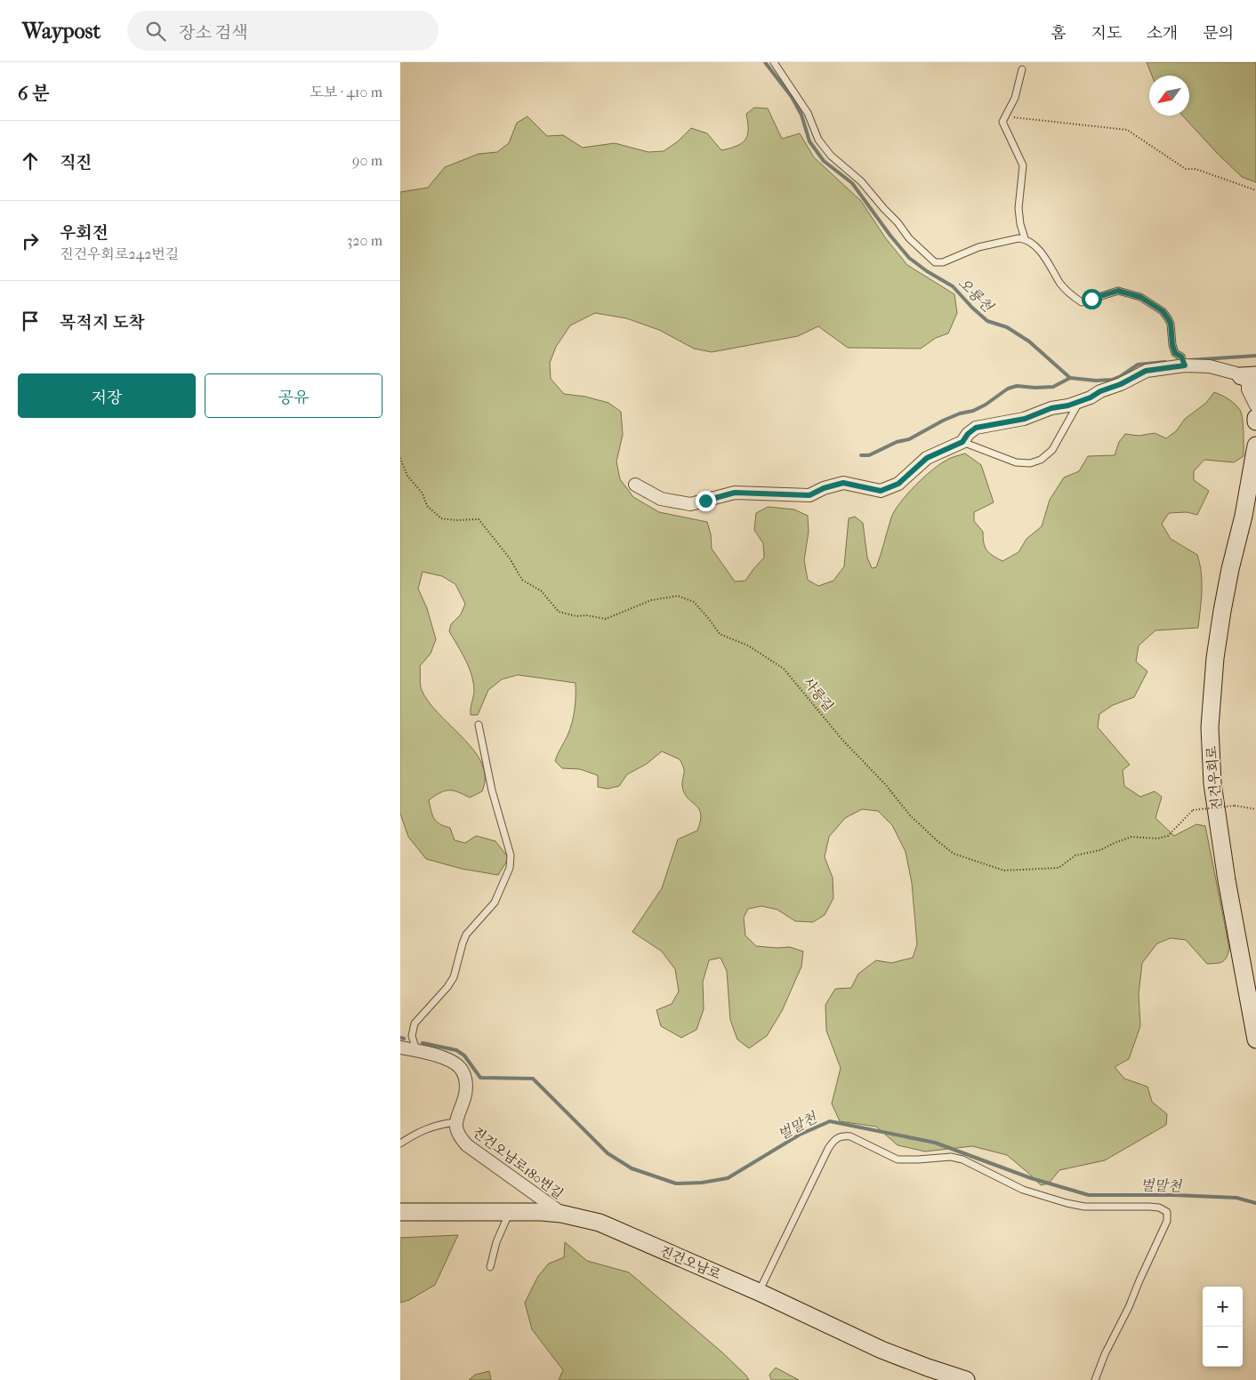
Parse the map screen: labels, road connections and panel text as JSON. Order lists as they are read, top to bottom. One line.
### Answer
{"streets":{"main road":["진건우회로","진건오남로"],"street":["진건오남로180번길"],"path":["사릉길"]},"crossings":[["진건오남로180번길","진건오남로"]],"water":["오룡천","벌말천"],"north":"bottom left","page":{"header":"Waypost","search":"장소 검색","nav":["홈","지도","소개","문의"],"heading":["6 분","도보 · 410 m"],"list":[["직진","90 m"],["우회전","진건우회로242번길","320 m"],"목적지 도착"],"buttons":["저장","공유"],"map_buttons":["+","−"]}}
